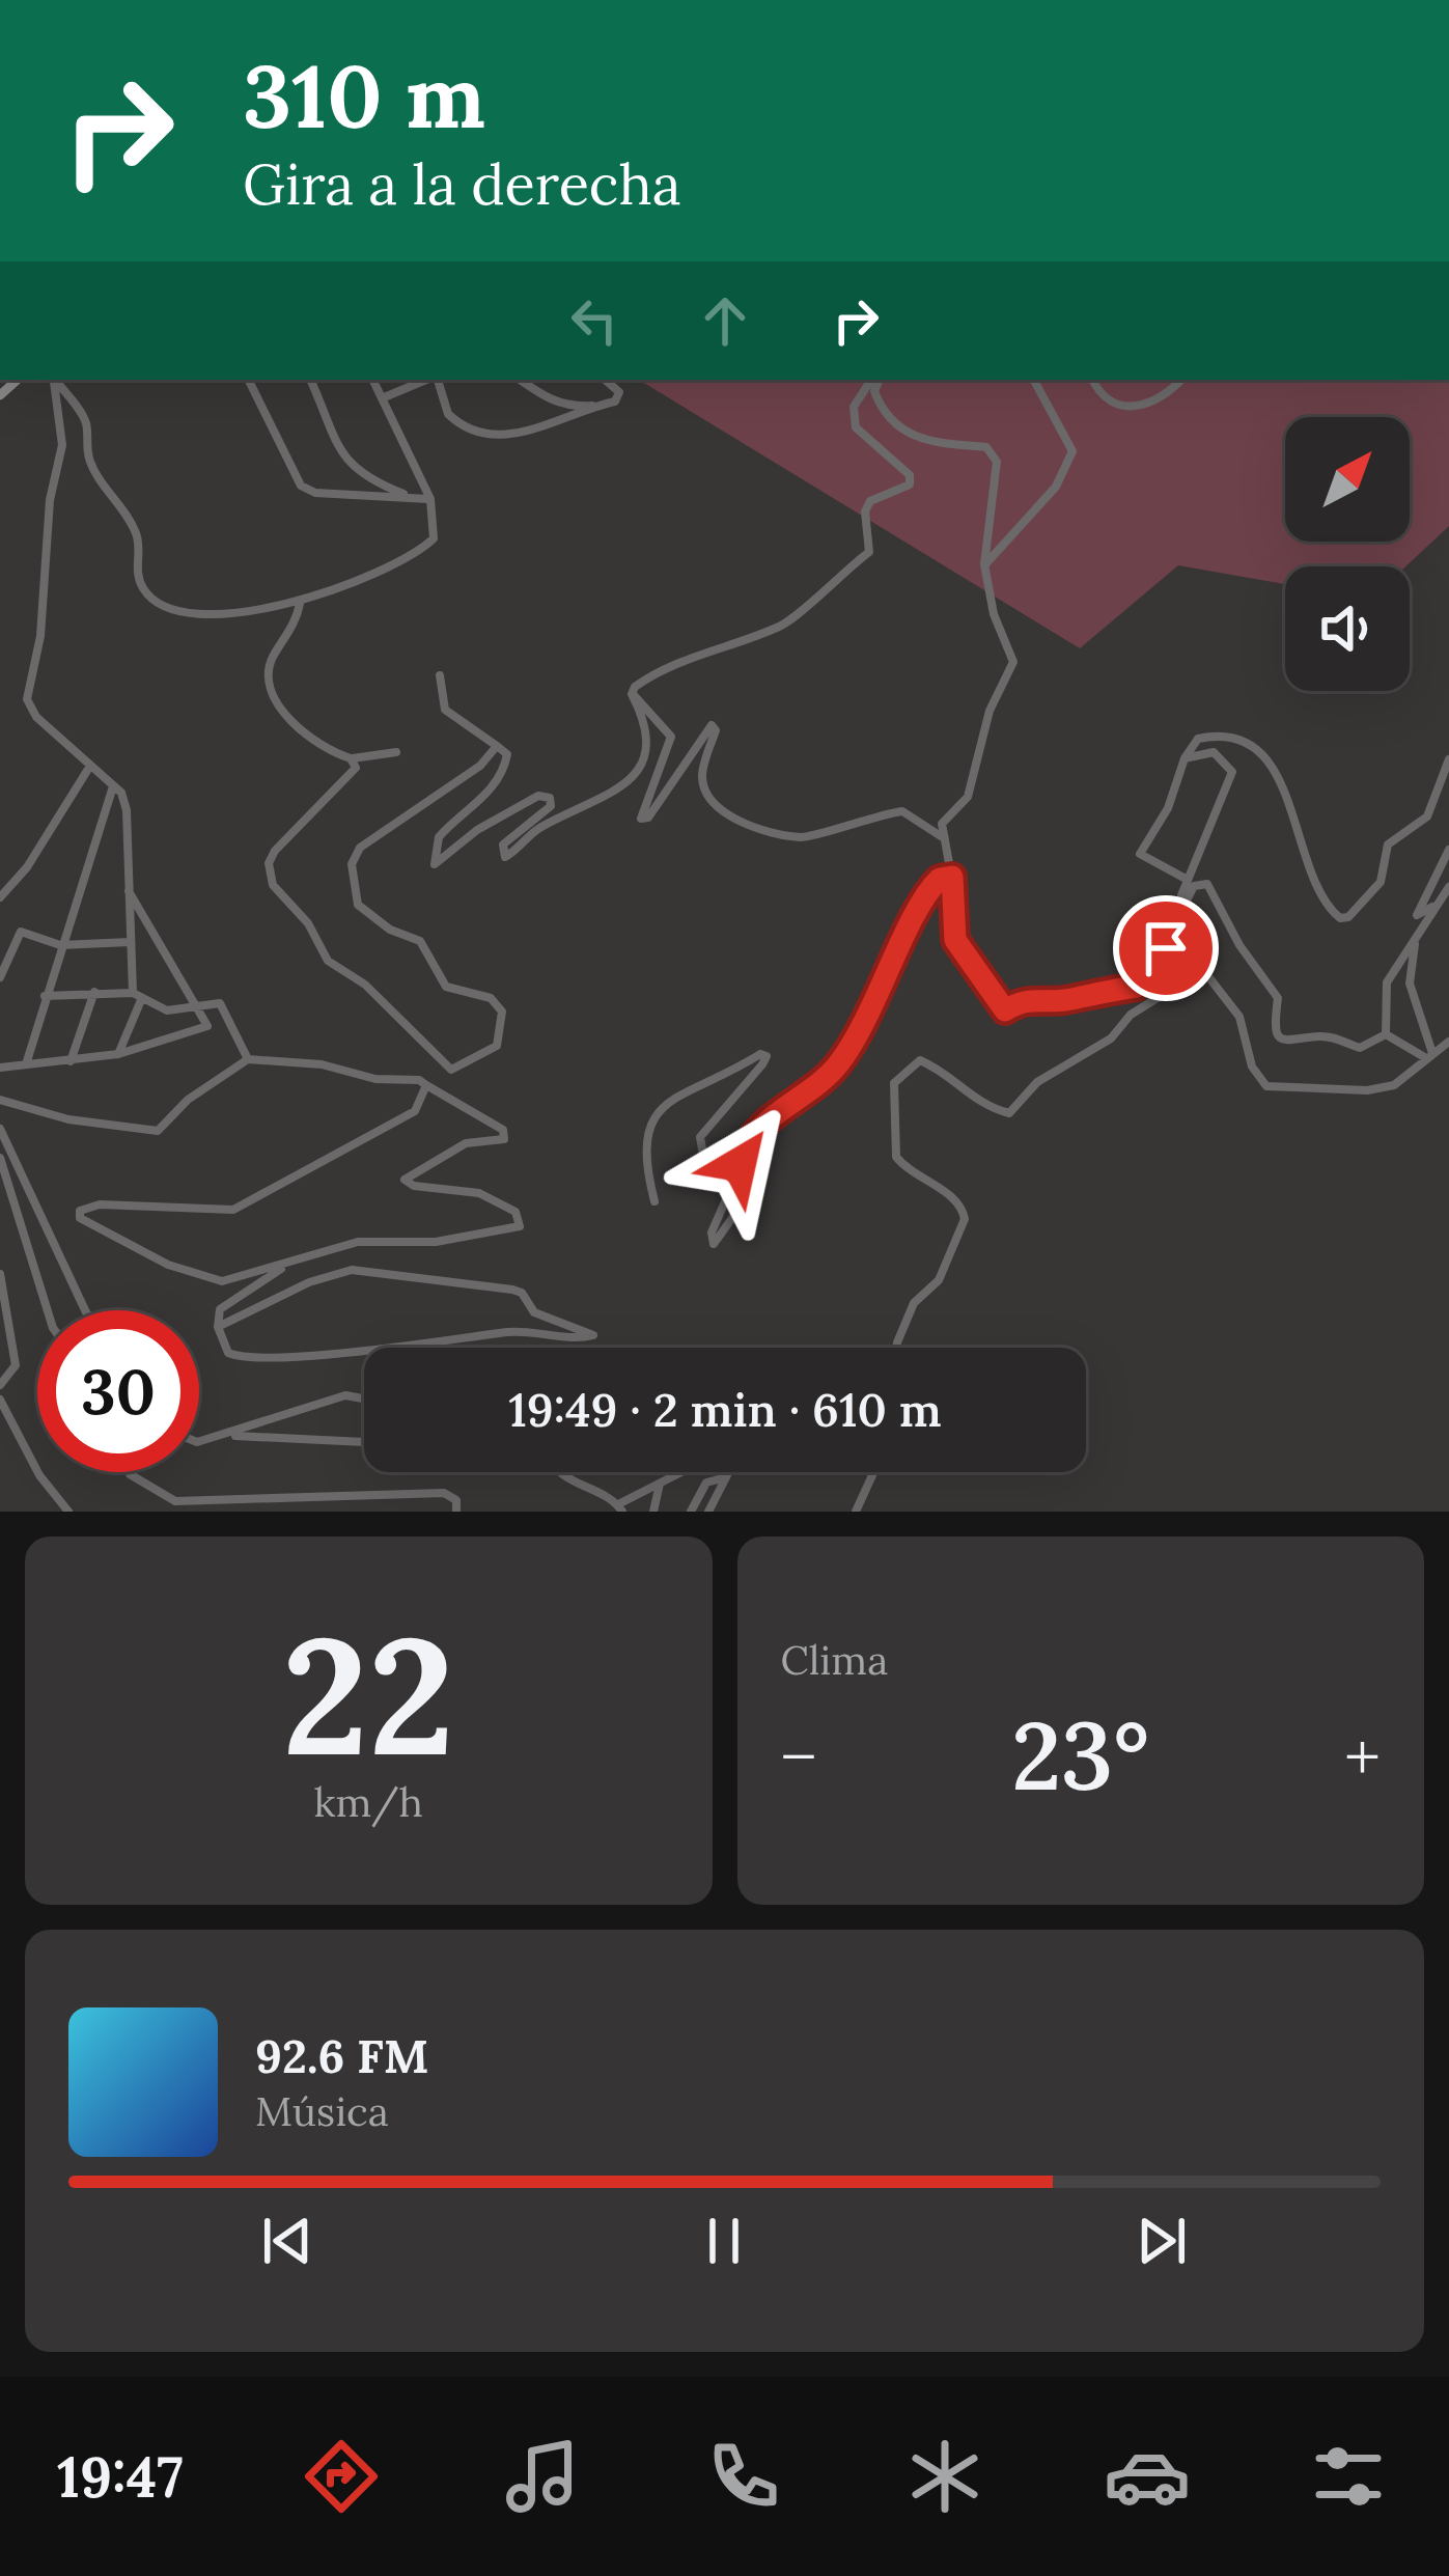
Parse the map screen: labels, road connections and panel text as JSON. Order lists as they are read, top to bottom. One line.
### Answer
{"north":"top right","page":{"turn":["310 m","Gira a la derecha"],"limit":"30","trip":"19:49 · 2 min · 610 m","tile":[["22","km/h"],"Clima"],"heat":["−","23°","+"],"song":["92.6 FM","Música"],"tabs":"19:47"}}
